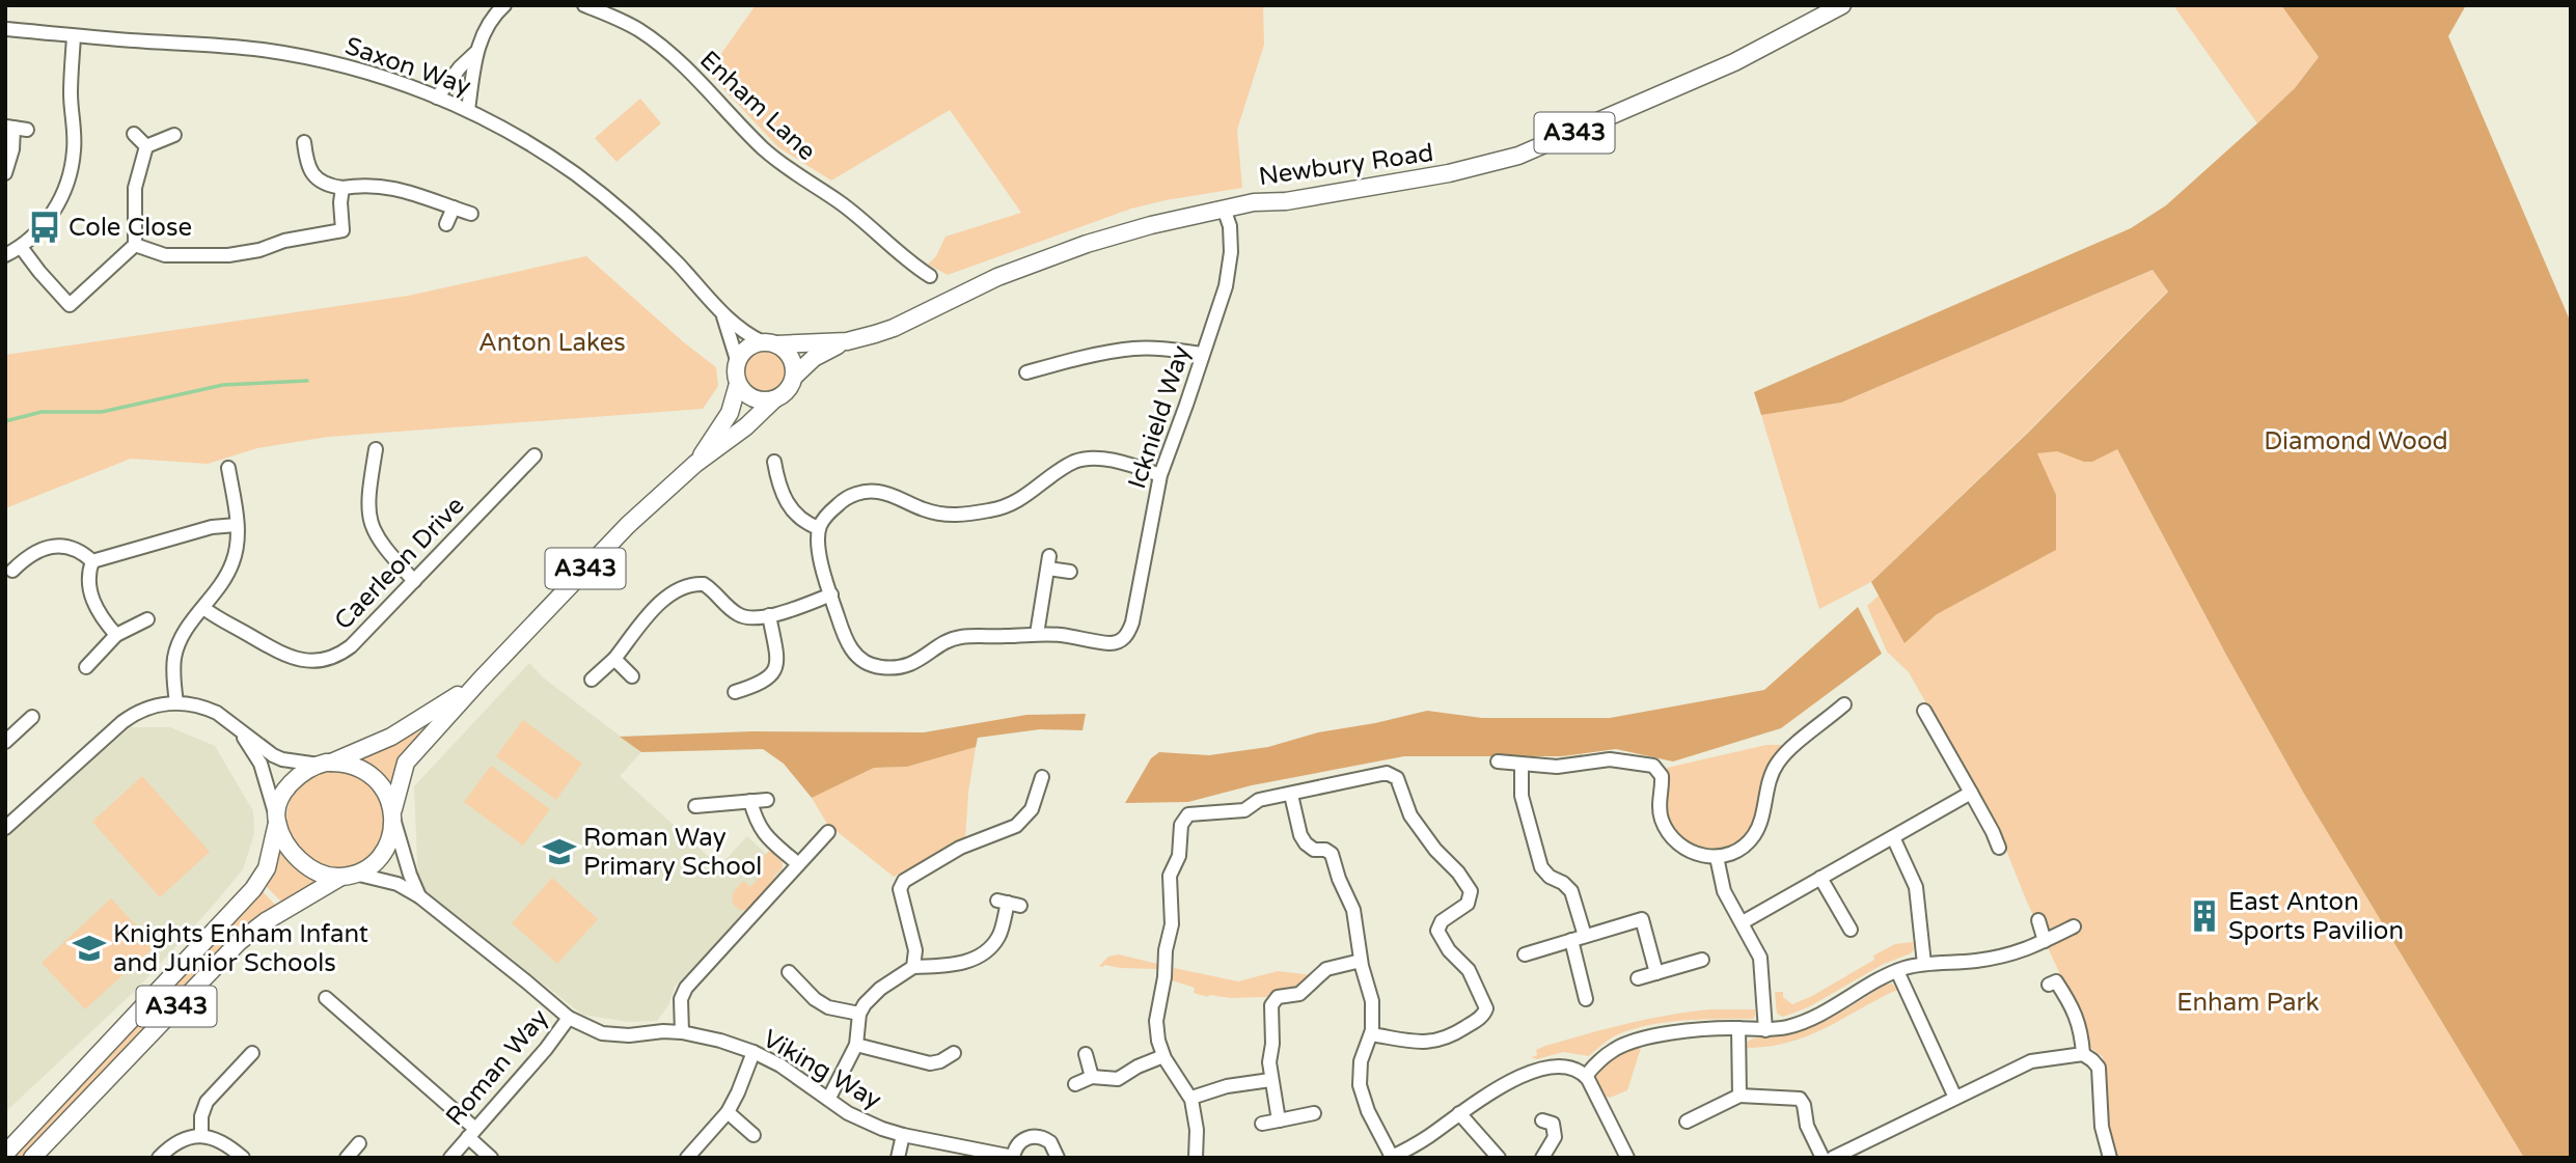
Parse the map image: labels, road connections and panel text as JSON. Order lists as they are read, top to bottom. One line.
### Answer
{"streets":{"main road":["A343","Newbury Road"],"street":["Saxon Way","Enham Lane","Icknield Way","Caerleon Drive","Roman Way","Viking Way"]},"crossings":[["Saxon Way","A343"],["Saxon Way","Newbury Road"],["A343","Newbury Road"],["Newbury Road","Icknield Way"],["Roman Way","Viking Way"]],"parks":["Anton Lakes","Diamond Wood","Enham Park"],"places":{"bus stop":["Cole Close"],"school or university":["Roman Way Primary School","Knights Enham Infant and Junior Schools"],"building":["East Anton Sports Pavilion"]}}
